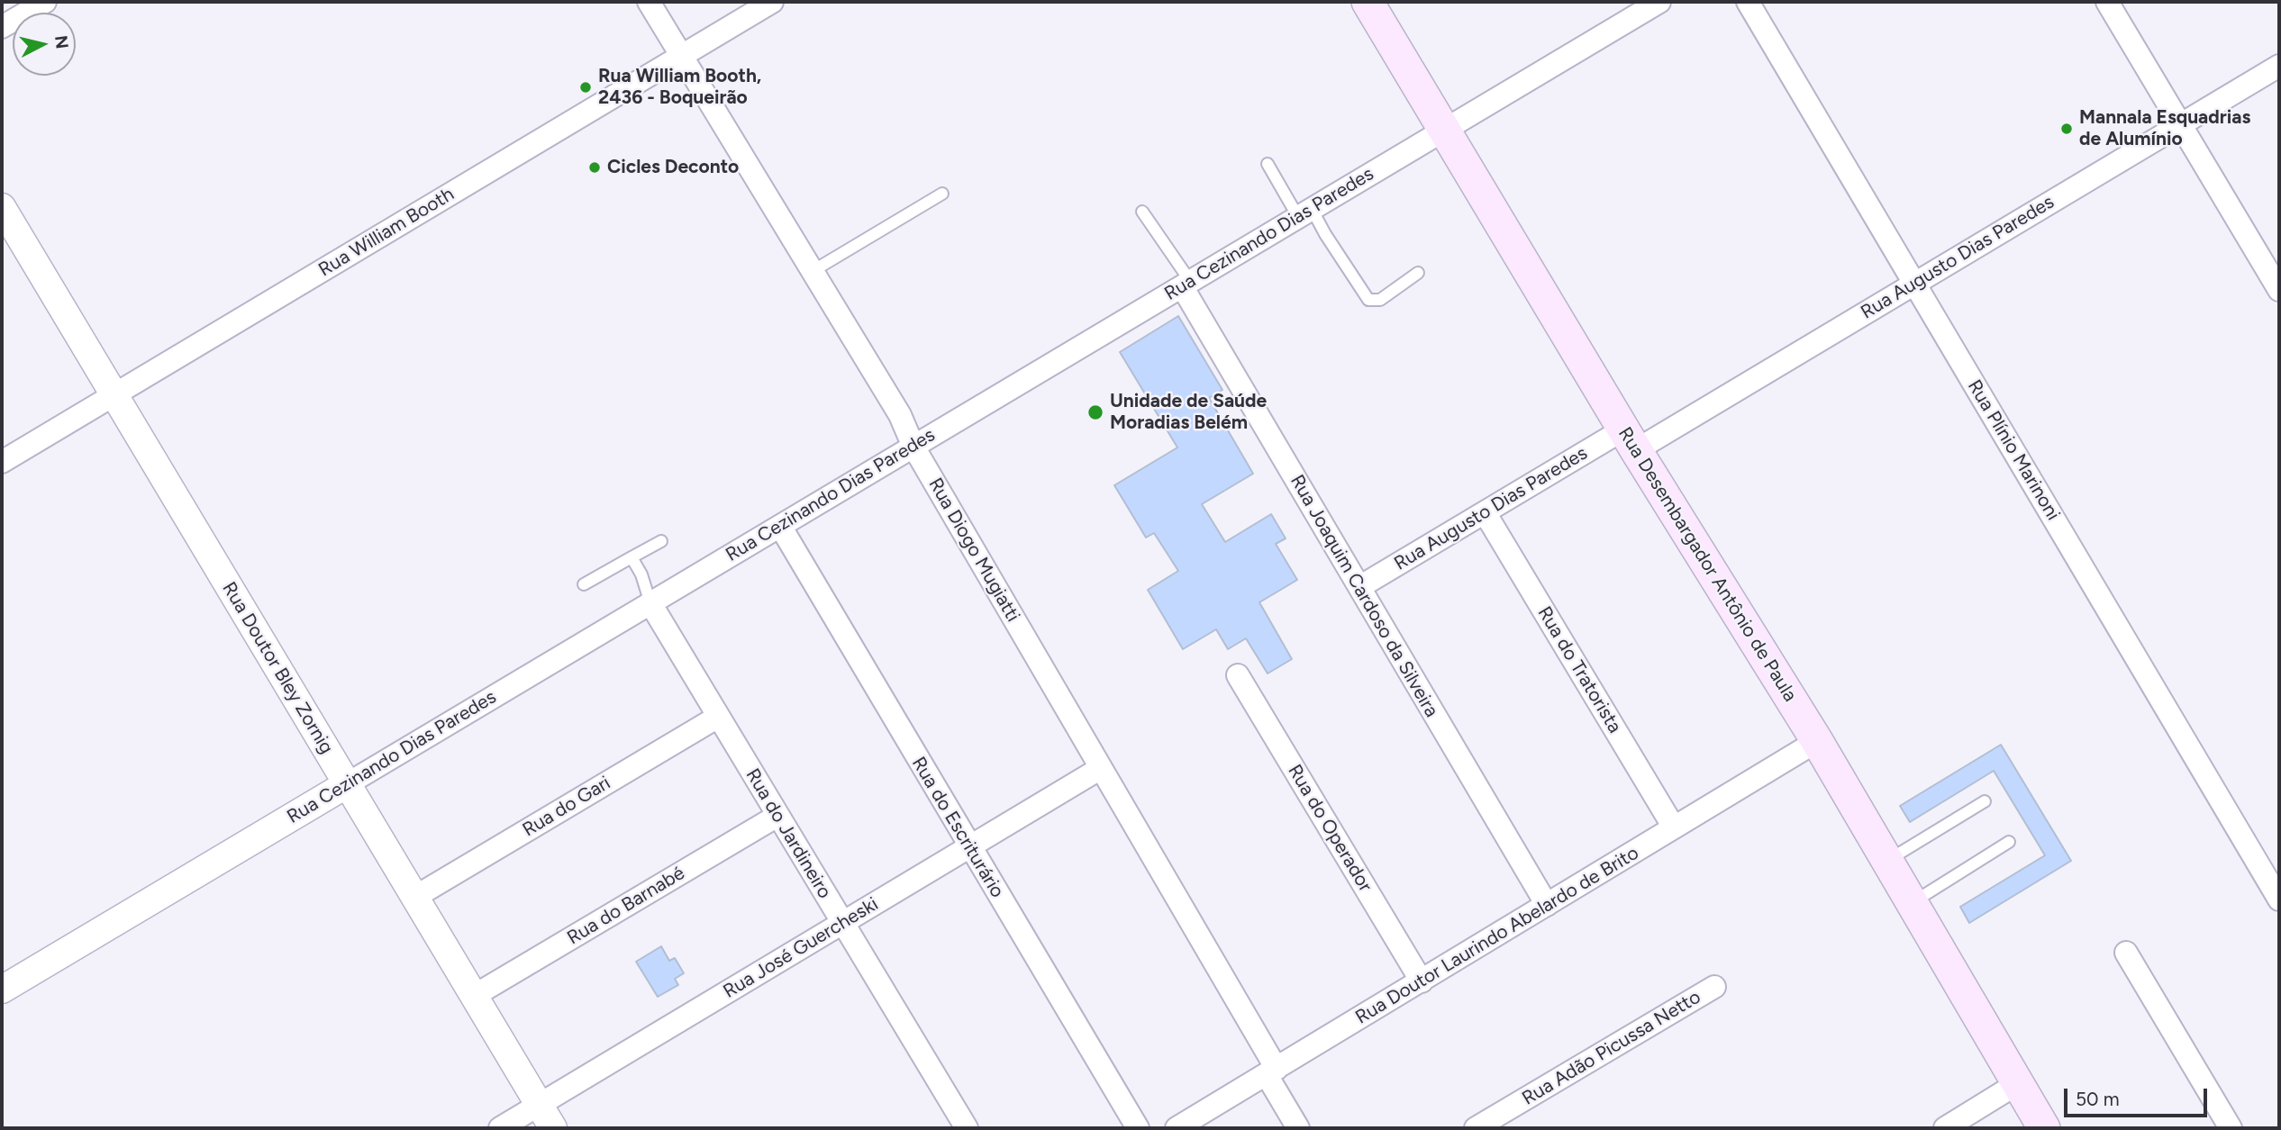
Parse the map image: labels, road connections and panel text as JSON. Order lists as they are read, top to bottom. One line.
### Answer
{"streets":{"main road":["Rua Desembargador Antônio de Paula"],"street":["Rua William Booth","Rua Cezinando Dias Paredes","Rua Augusto Dias Paredes","Rua Plínio Marinoni","Rua Diogo Mugiatti","Rua Joaquim Cardoso da Silveira","Rua Doutor Bley Zornig","Rua do Tratorista","Rua do Gari","Rua do Escriturário","Rua do Operador","Rua do Jardineiro","Rua do Barnabé","Rua Doutor Laurindo Abelardo de Brito","Rua José Guercheski","Rua Adão Picussa Netto"]},"crossings":[["Rua William Booth","Rua Diogo Mugiatti"],["Rua William Booth","Rua Doutor Bley Zornig"],["Rua Cezinando Dias Paredes","Rua Diogo Mugiatti"],["Rua Cezinando Dias Paredes","Rua Desembargador Antônio de Paula"],["Rua Cezinando Dias Paredes","Rua Joaquim Cardoso da Silveira"],["Rua Cezinando Dias Paredes","Rua Doutor Bley Zornig"],["Rua Cezinando Dias Paredes","Rua do Escriturário"],["Rua Cezinando Dias Paredes","Rua do Jardineiro"],["Rua Augusto Dias Paredes","Rua Plínio Marinoni"],["Rua Augusto Dias Paredes","Rua Desembargador Antônio de Paula"],["Rua Augusto Dias Paredes","Rua Joaquim Cardoso da Silveira"],["Rua Augusto Dias Paredes","Rua do Tratorista"],["Rua Diogo Mugiatti","Rua Doutor Laurindo Abelardo de Brito"],["Rua Diogo Mugiatti","Rua José Guercheski"],["Rua Desembargador Antônio de Paula","Rua Doutor Laurindo Abelardo de Brito"],["Rua Joaquim Cardoso da Silveira","Rua Doutor Laurindo Abelardo de Brito"],["Rua Doutor Bley Zornig","Rua do Gari"],["Rua Doutor Bley Zornig","Rua do Barnabé"],["Rua Doutor Bley Zornig","Rua José Guercheski"],["Rua do Tratorista","Rua Doutor Laurindo Abelardo de Brito"],["Rua do Gari","Rua do Jardineiro"],["Rua do Escriturário","Rua José Guercheski"],["Rua do Operador","Rua Doutor Laurindo Abelardo de Brito"],["Rua do Jardineiro","Rua do Barnabé"],["Rua do Jardineiro","Rua José Guercheski"]],"places":["Rua William Booth, 2436 - Boqueirão","Mannala Esquadrias de Alumínio","Cicles Deconto","Unidade de Saúde Moradias Belém"],"scale_bar":"50 m","north":"right"}
